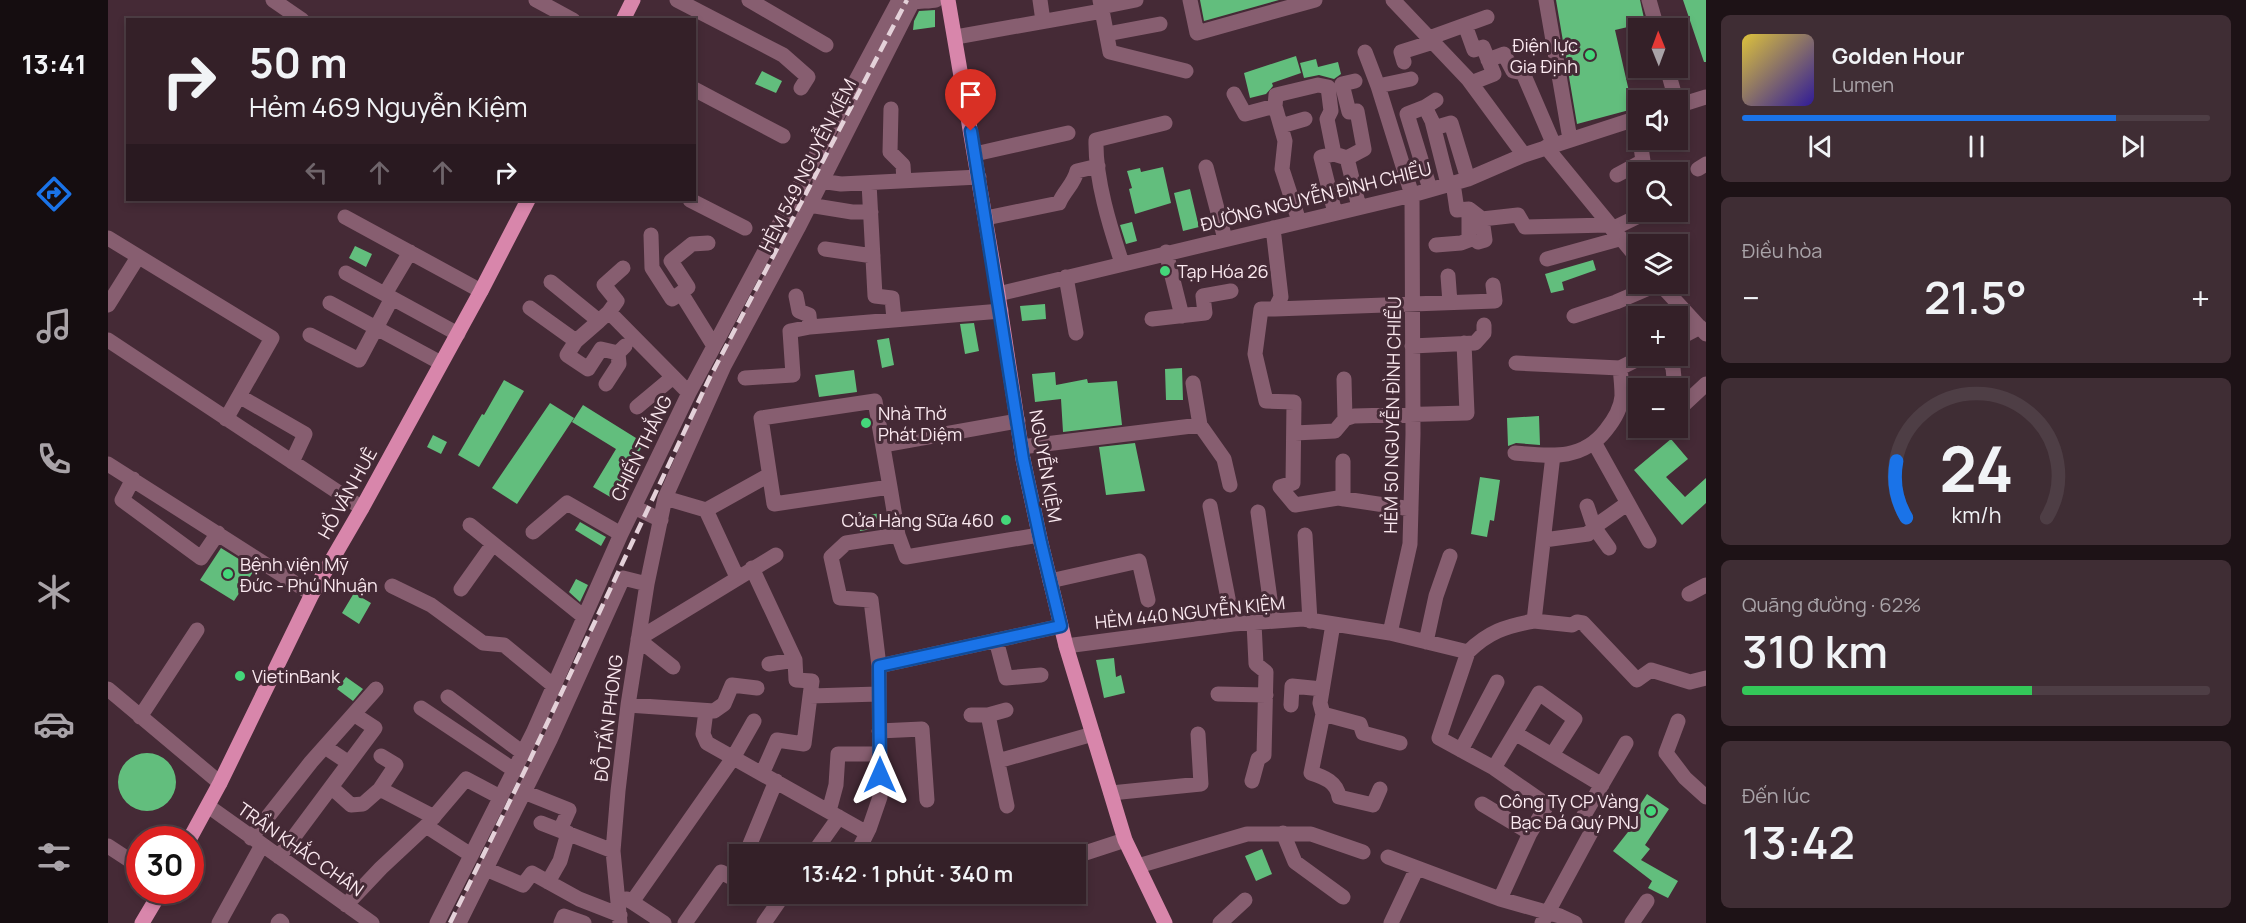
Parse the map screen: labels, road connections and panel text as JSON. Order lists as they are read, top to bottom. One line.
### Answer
{"streets":{"main road":["NGUYỄN KIỆM","HỒ VĂN HUÊ"],"street":["HẺM 549 NGUYỄN KIỆM","ĐƯỜNG NGUYỄN ĐÌNH CHIỂU","HẺM 50 NGUYỄN ĐÌNH CHIỂU","CHIẾN THẮNG","HẺM 440 NGUYỄN KIỆM","ĐỖ TẤN PHONG","TRẦN KHẮC CHÂN"]},"crossings":[["HẺM 549 NGUYỄN KIỆM","ĐỖ TẤN PHONG"],["ĐƯỜNG NGUYỄN ĐÌNH CHIỂU","HẺM 50 NGUYỄN ĐÌNH CHIỂU"],["ĐƯỜNG NGUYỄN ĐÌNH CHIỂU","NGUYỄN KIỆM"],["HẺM 50 NGUYỄN ĐÌNH CHIỂU","HẺM 440 NGUYỄN KIỆM"],["NGUYỄN KIỆM","HẺM 440 NGUYỄN KIỆM"],["HỒ VĂN HUÊ","TRẦN KHẮC CHÂN"]],"places":["Điện lực Gia Định","Tạp Hóa 26","Nhà Thờ Phát Diệm","Cửa Hàng Sữa 460","Bệnh viện Mỹ Đức - Phú Nhuận","VietinBank","Công Ty CP Vàng Bạc Đá Quý PNJ"],"north":"top","page":{"tabs":"13:41","map_buttons":["+","−"],"turn":["50 m","Hẻm 469 Nguyễn Kiệm"],"song":["Golden Hour","Lumen"],"tile":["Điều hòa",["Quãng đường · 62%","310 km"],["Đến lúc","13:42"]],"heat":["−","21.5°","+"],"limit":"30","trip":"13:42 · 1 phút · 340 m","gauge":["24","km/h"]}}
